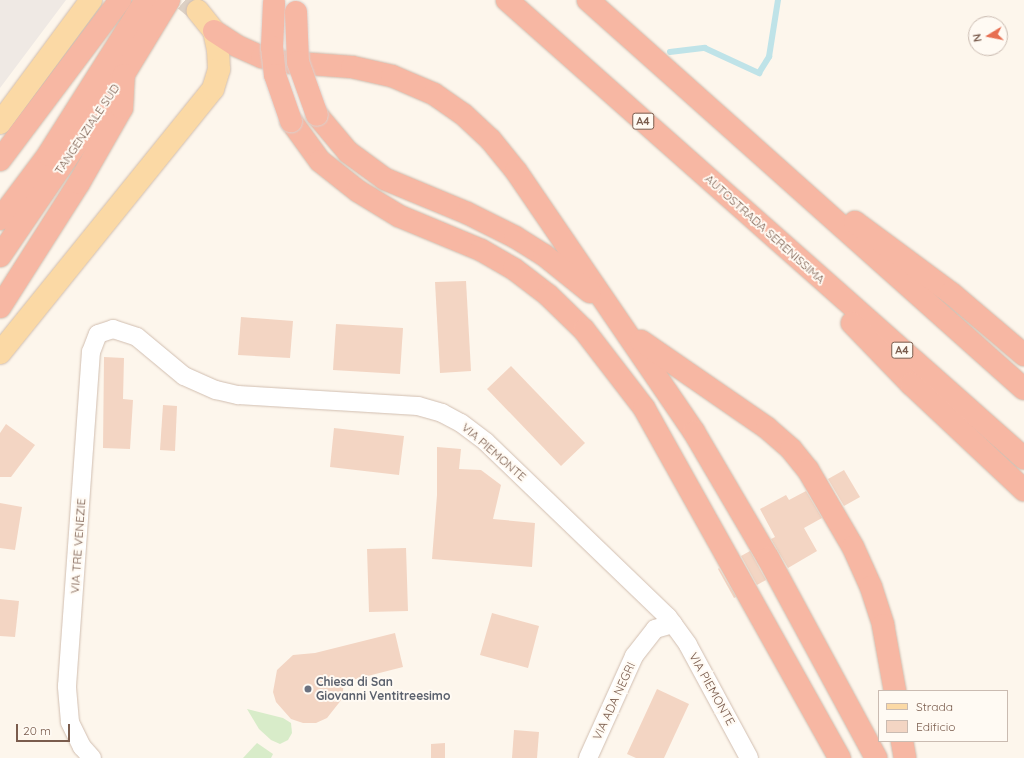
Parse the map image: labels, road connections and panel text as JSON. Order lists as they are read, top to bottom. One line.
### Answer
{"streets":{"highway":["A4","TANGENZIALE SUD","AUTOSTRADA SERENISSIMA"],"street":["VIA PIEMONTE","VIA TRE VENEZIE","VIA ADA NEGRI"]},"crossings":[["VIA PIEMONTE","VIA TRE VENEZIE"],["VIA PIEMONTE","VIA ADA NEGRI"]],"places":["Chiesa di San Giovanni Ventitreesimo"],"legend":["Strada","Edificio"],"scale_bar":"20 m","north":"left"}
